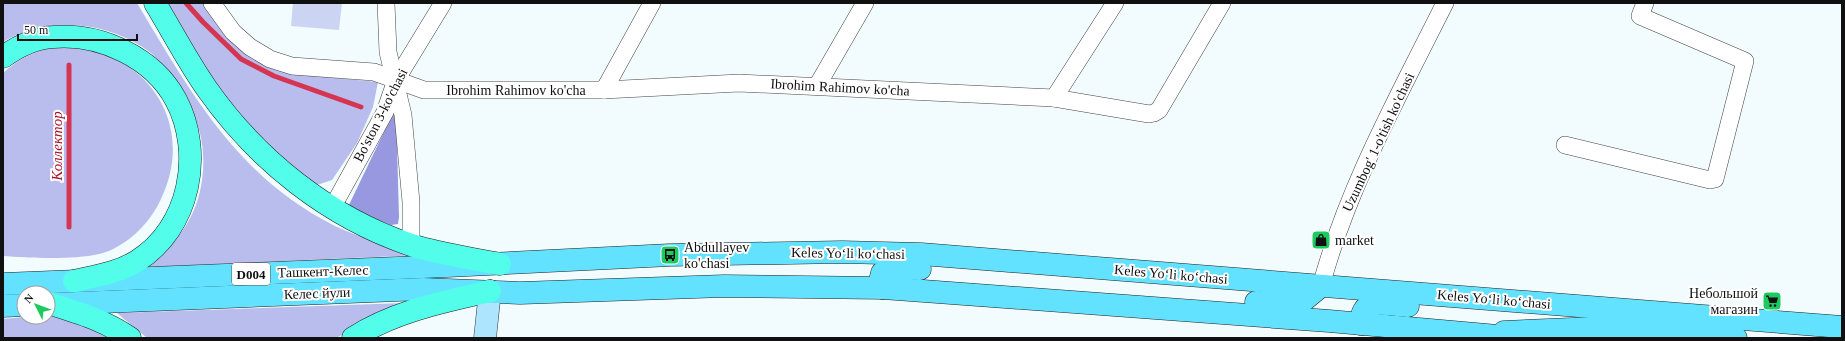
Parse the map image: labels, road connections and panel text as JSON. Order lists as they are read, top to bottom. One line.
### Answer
{"streets":{"main road":["Keles Yoʻli koʻchasi","Ташкент-Келес","D004","Келес йули"],"street":["Ibrohim Rahimov ko'cha","Bo'ston 3-ko'chasi","Uzumbog' 1-o'tish ko'chasi"]},"crossings":[["Ibrohim Rahimov ko'cha","Bo'ston 3-ko'chasi"],["Uzumbog' 1-o'tish ko'chasi","Keles Yoʻli koʻchasi"],["Keles Yoʻli koʻchasi","Ташкент-Келес"]],"water":["Коллектор"],"places":{"shop":["market"],"bus stop":["Abdullayev ko'chasi"],"supermarket":["Небольшой магазин"]},"scale_bar":"50 m","north":"top left"}
